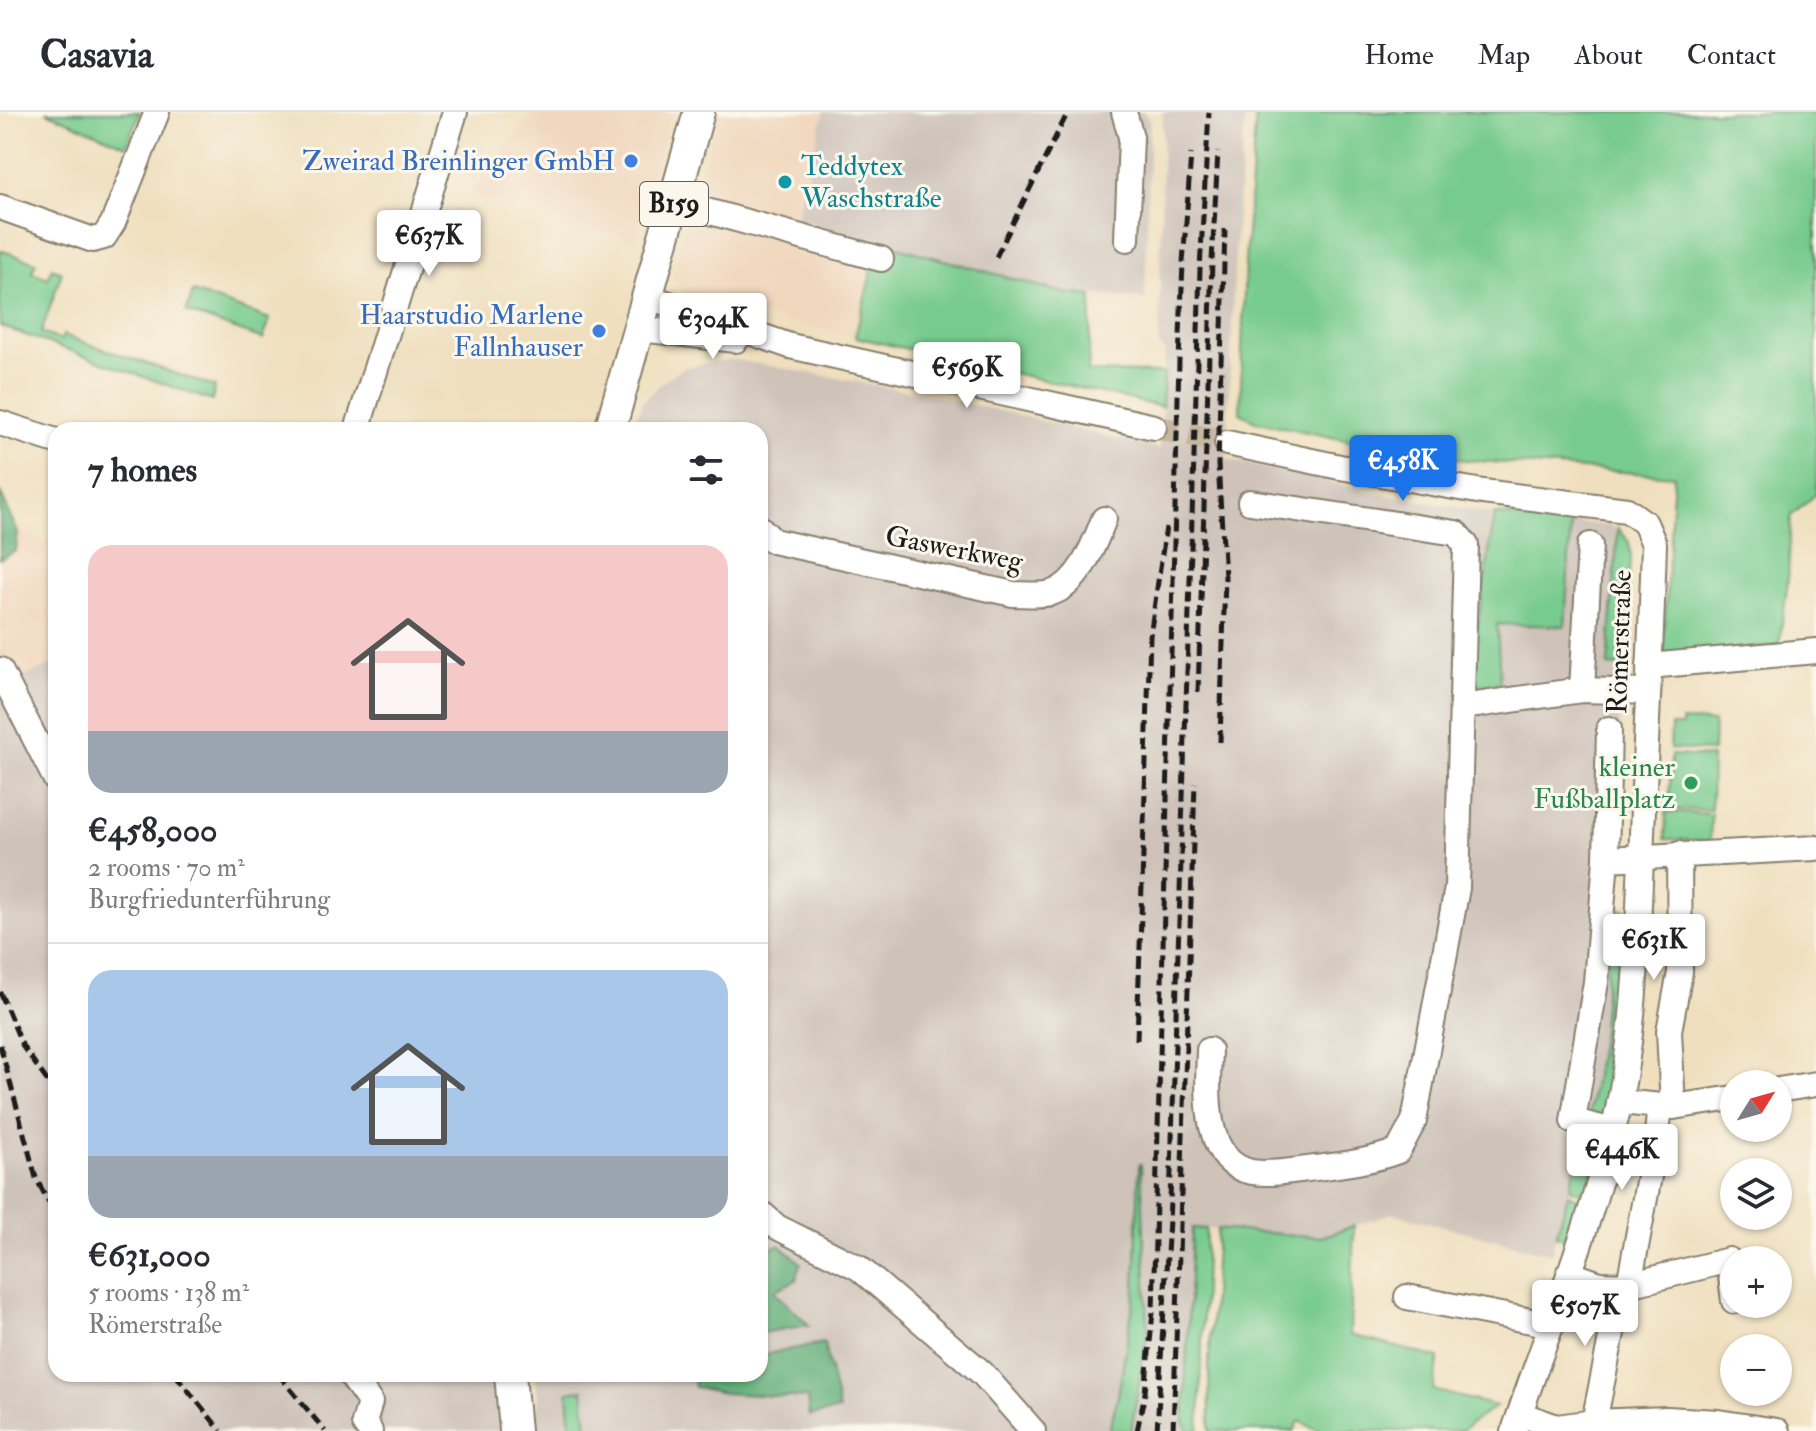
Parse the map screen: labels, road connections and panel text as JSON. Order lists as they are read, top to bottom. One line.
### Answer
{"streets":{"main road":["B159"],"street":["Gaswerkweg","Römerstraße"]},"places":["Zweirad Breinlinger GmbH","Teddytex Waschstraße","Haarstudio Marlene Fallnhauser","kleiner Fußballplatz"],"north":"top right","page":{"header":"Casavia","nav":["Home","Map","About","Contact"],"price":["€637K","€304K","€569K","€458K","€631K","€446K","€507K"],"heading":"7 homes","list":[{"name":"€458,000","note":"2 rooms · 70 m² · Burgfriedunterführung"},{"name":"€631,000","note":"5 rooms · 138 m² · Römerstraße"}],"map_buttons":["+","−"]}}
